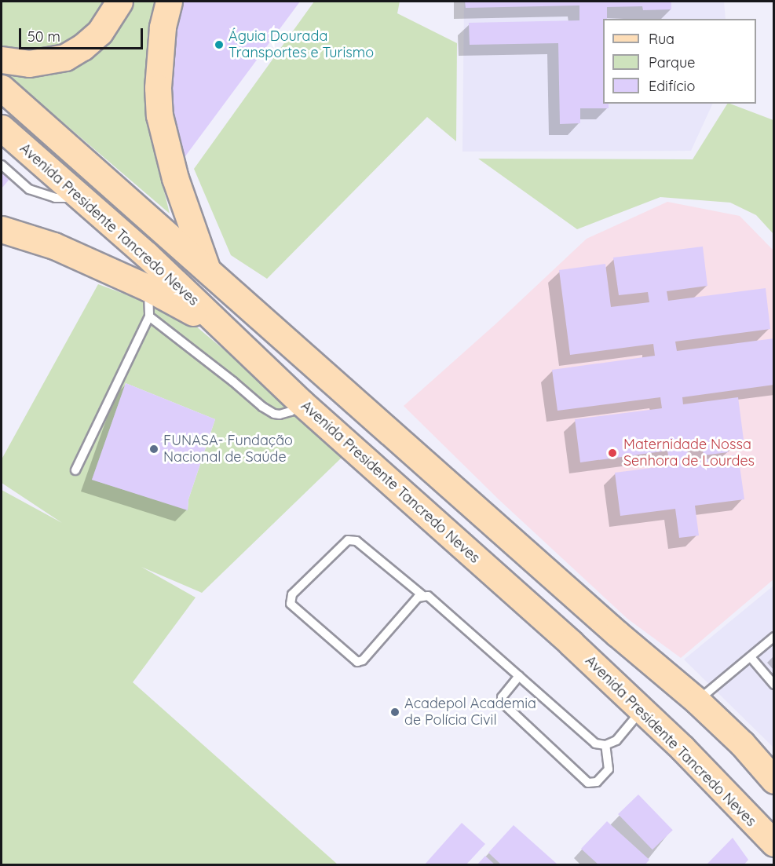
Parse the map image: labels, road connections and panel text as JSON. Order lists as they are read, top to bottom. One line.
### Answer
{"streets":{"main road":["Avenida Presidente Tancredo Neves"]},"places":["Águia Dourada Transportes e Turismo","FUNASA- Fundação Nacional de Saúde","Maternidade Nossa Senhora de Lourdes","Acadepol Academia de Polícia Civil"],"legend":["Rua","Parque","Edifício"],"scale_bar":"50 m"}
